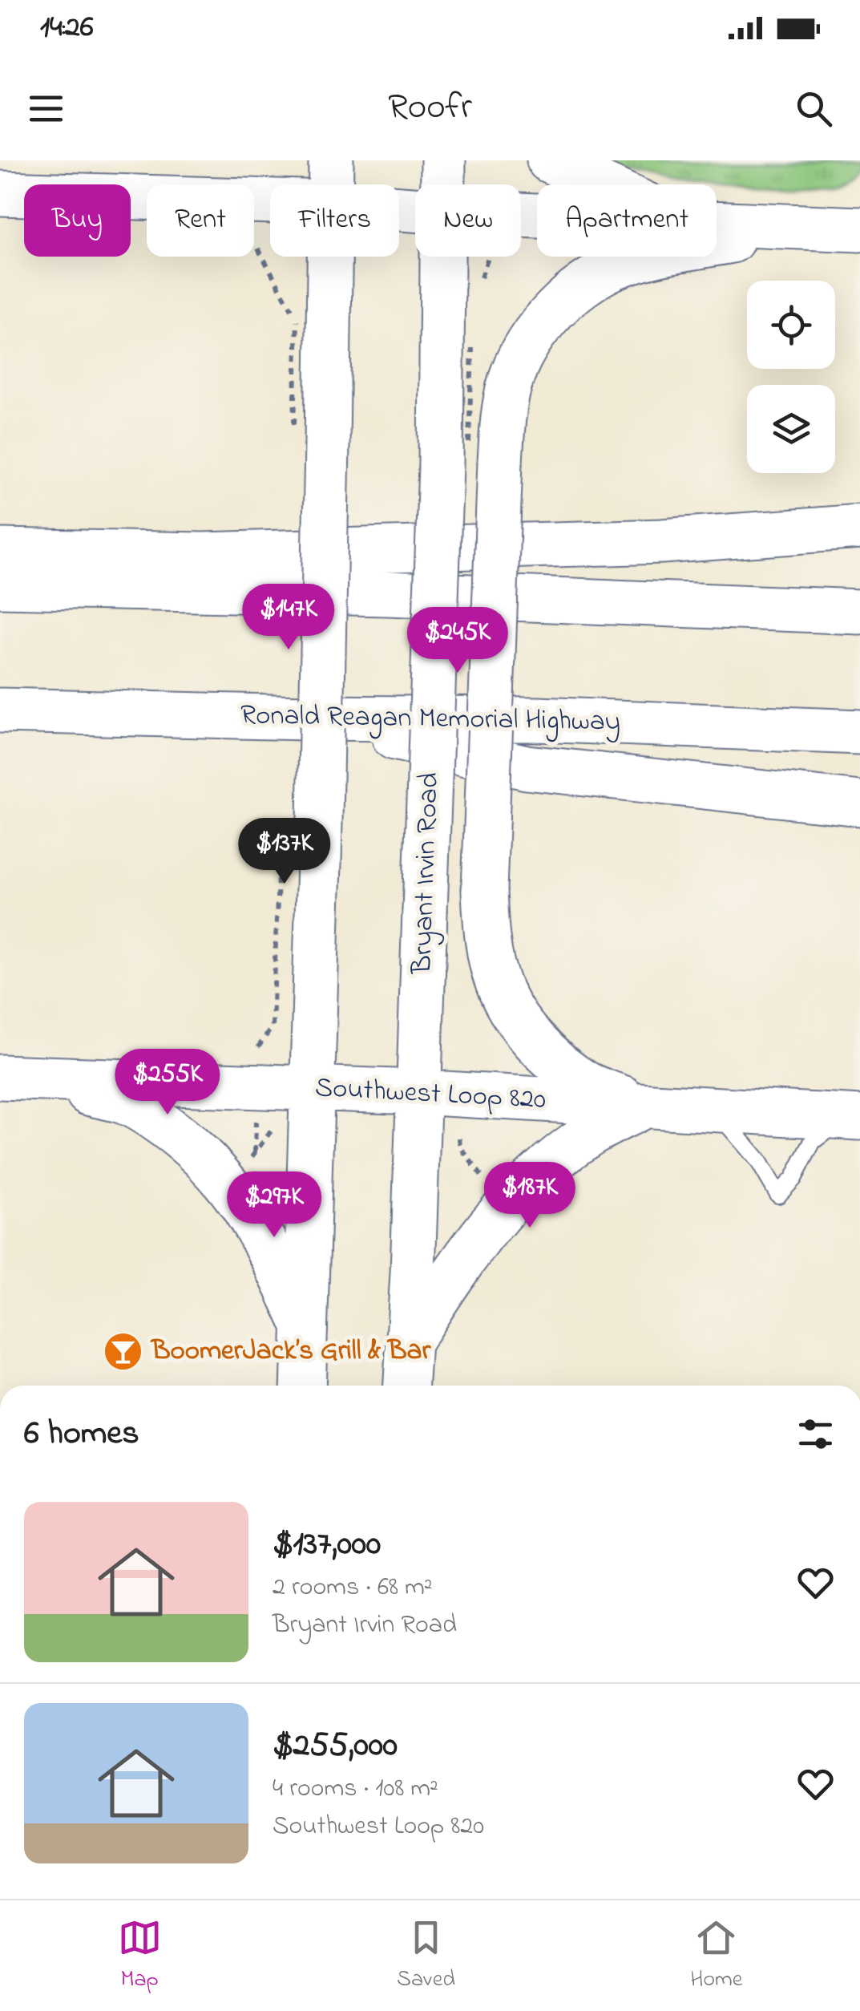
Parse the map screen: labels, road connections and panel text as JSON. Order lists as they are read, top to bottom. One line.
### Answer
{"streets":{"main road":["Ronald Reagan Memorial Highway","Bryant Irvin Road","Southwest Loop 820"]},"crossings":[["Bryant Irvin Road","Southwest Loop 820"]],"places":{"bar":["BoomerJack’s Grill & Bar"]},"page":{"status":"14:26","header":"Roofr","chip":["Buy","Rent","Filters","New","Apartment"],"price":["$147K","$245K","$137K","$255K","$187K","$297K"],"heading":"6 homes","list":[{"name":"$137,000","note":"2 rooms · 68 m² · Bryant Irvin Road"},{"name":"$255,000","note":"4 rooms · 108 m² · Southwest Loop 820"}],"tabs":["Map","Saved","Home"]}}
